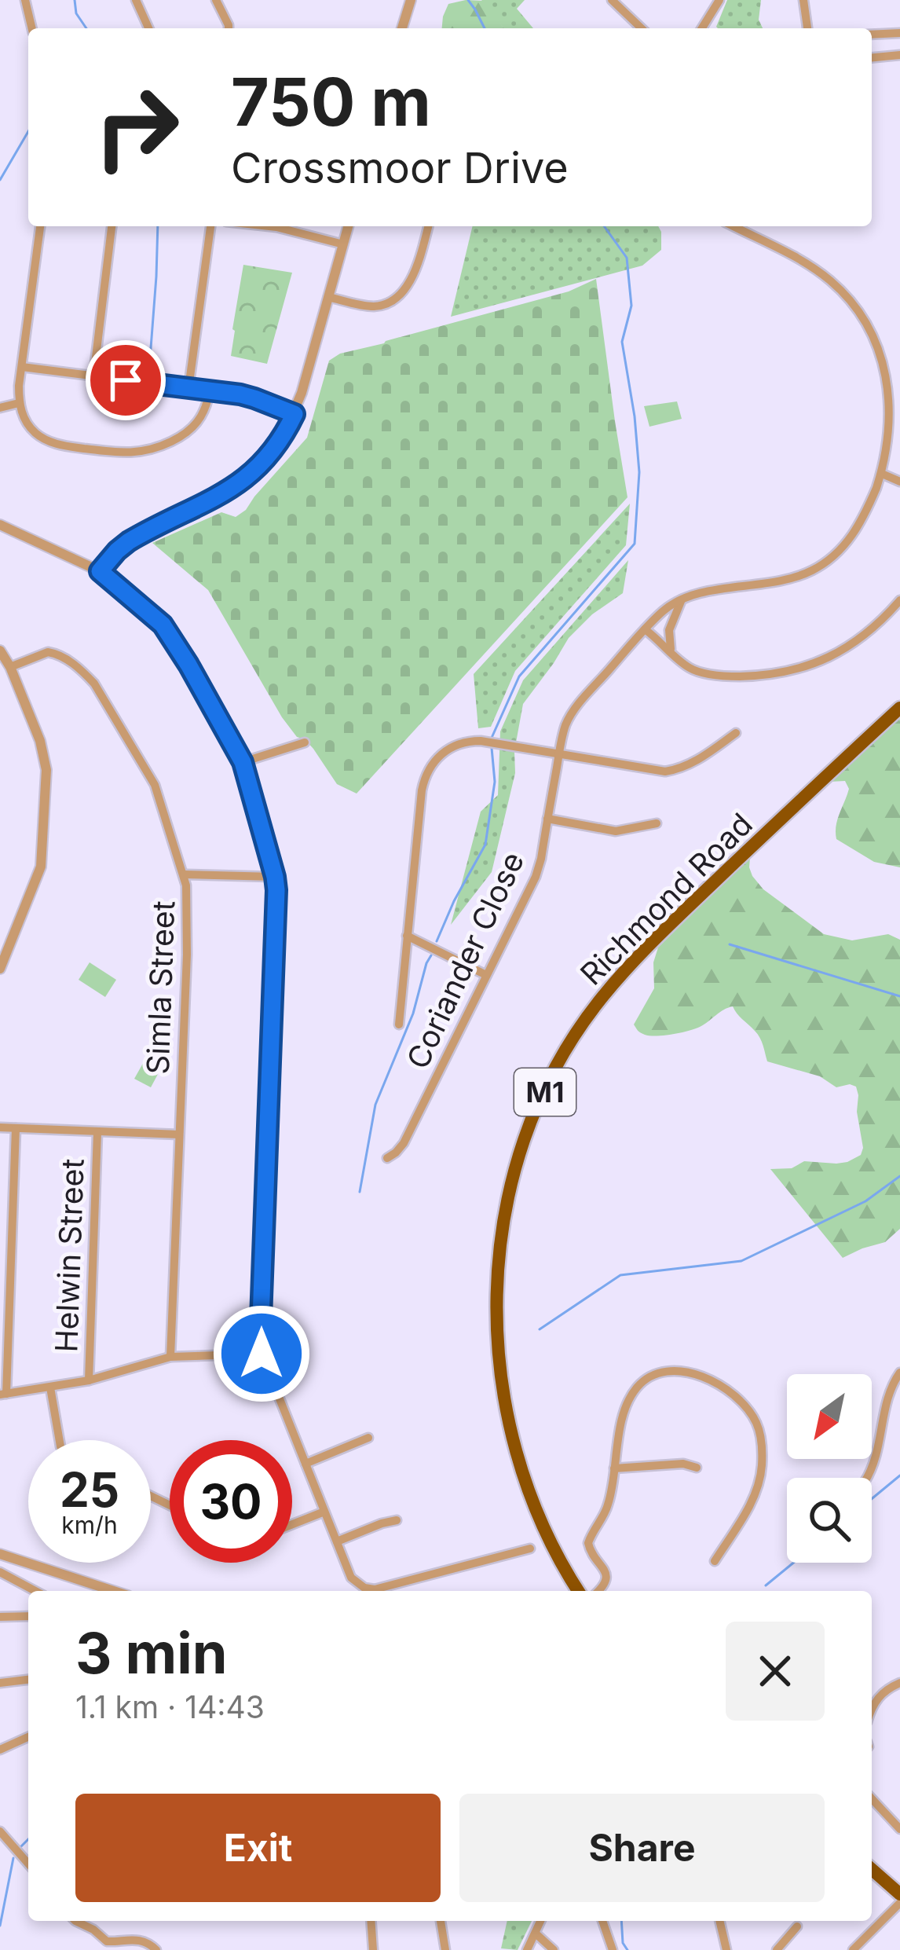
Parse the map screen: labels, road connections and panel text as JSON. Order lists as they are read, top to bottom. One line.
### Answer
{"streets":{"highway":["Richmond Road","M1"],"street":["Coriander Close","Simla Street","Helwin Street"]},"north":"bottom left","page":{"turn":["750 m","Crossmoor Drive"],"speed":"25 km/h","limit":"30","heading":["3 min","1.1 km · 14:43"],"buttons":["Exit","Share"]}}
